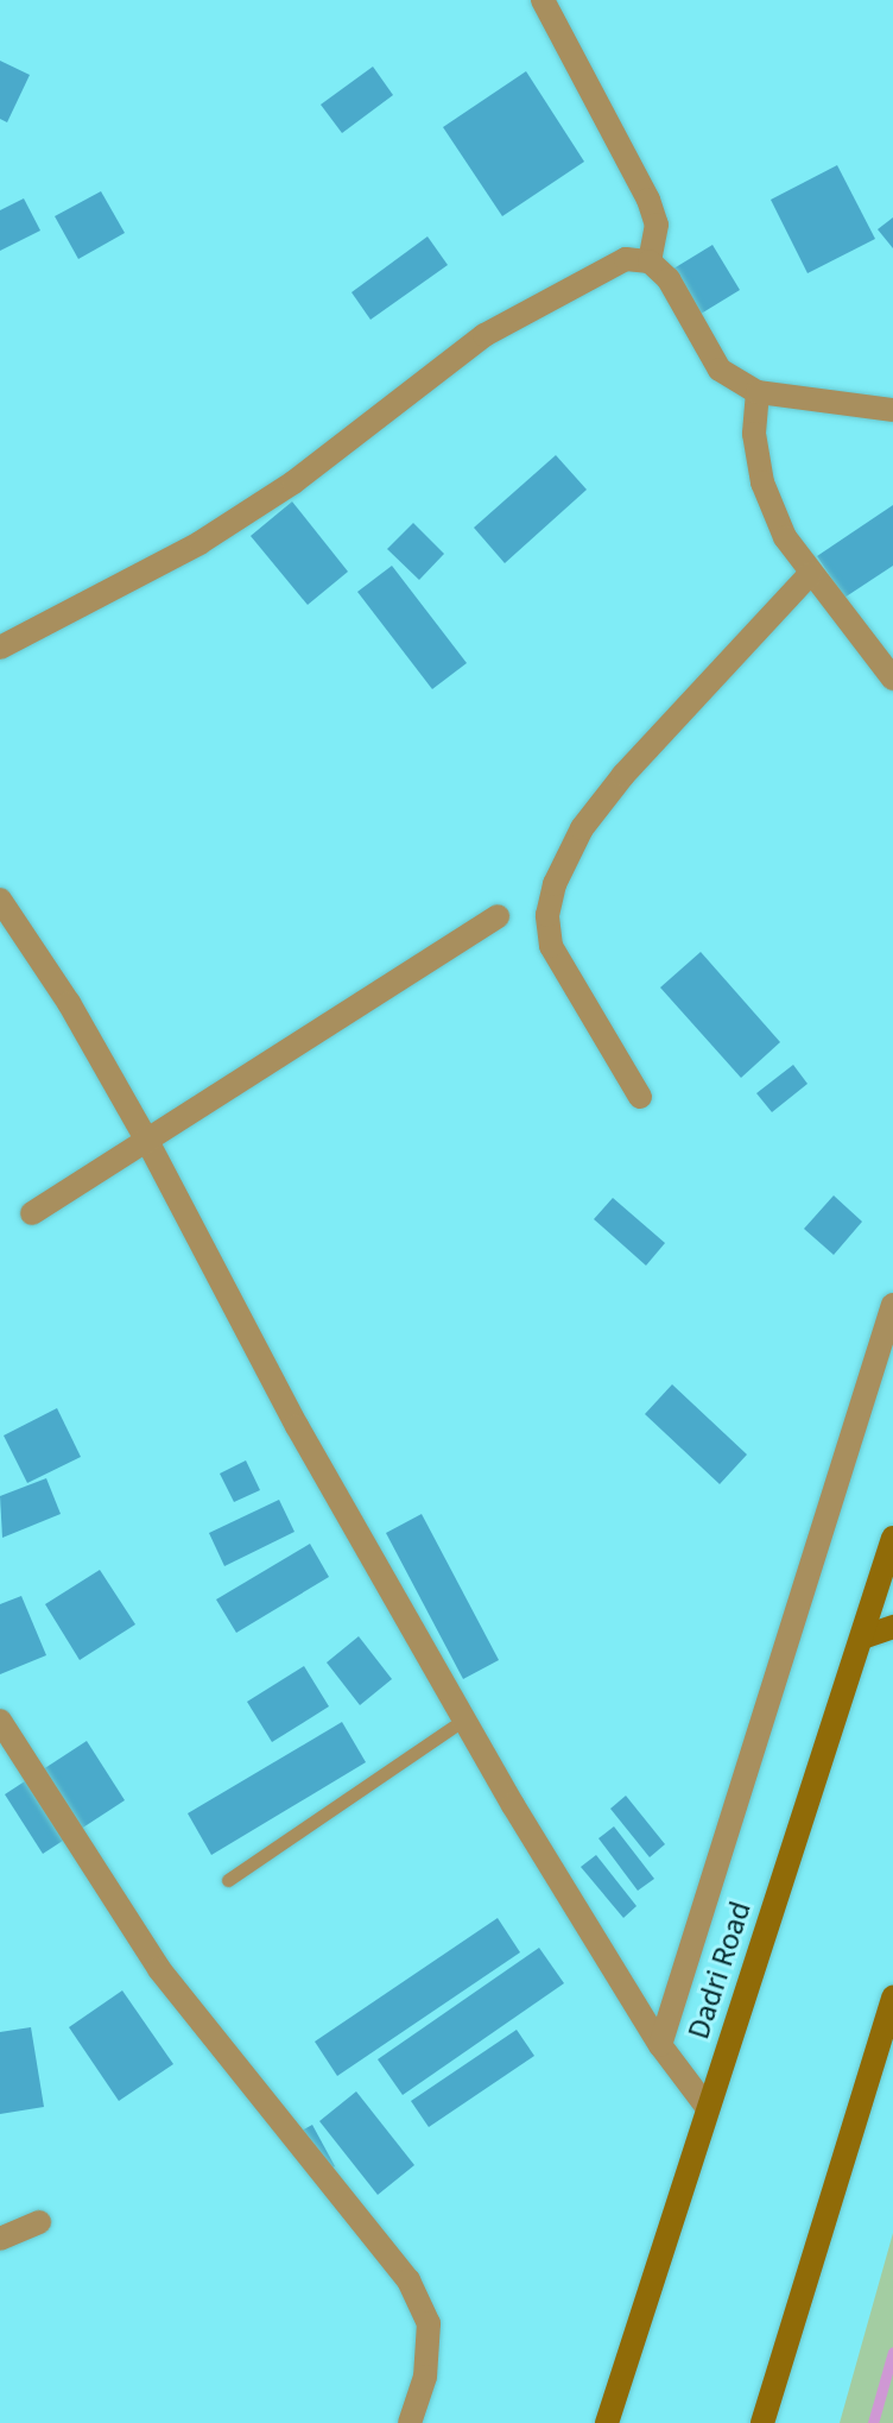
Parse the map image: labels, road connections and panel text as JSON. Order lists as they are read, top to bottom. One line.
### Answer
{"streets":{"main road":["Dadri Road"]}}
